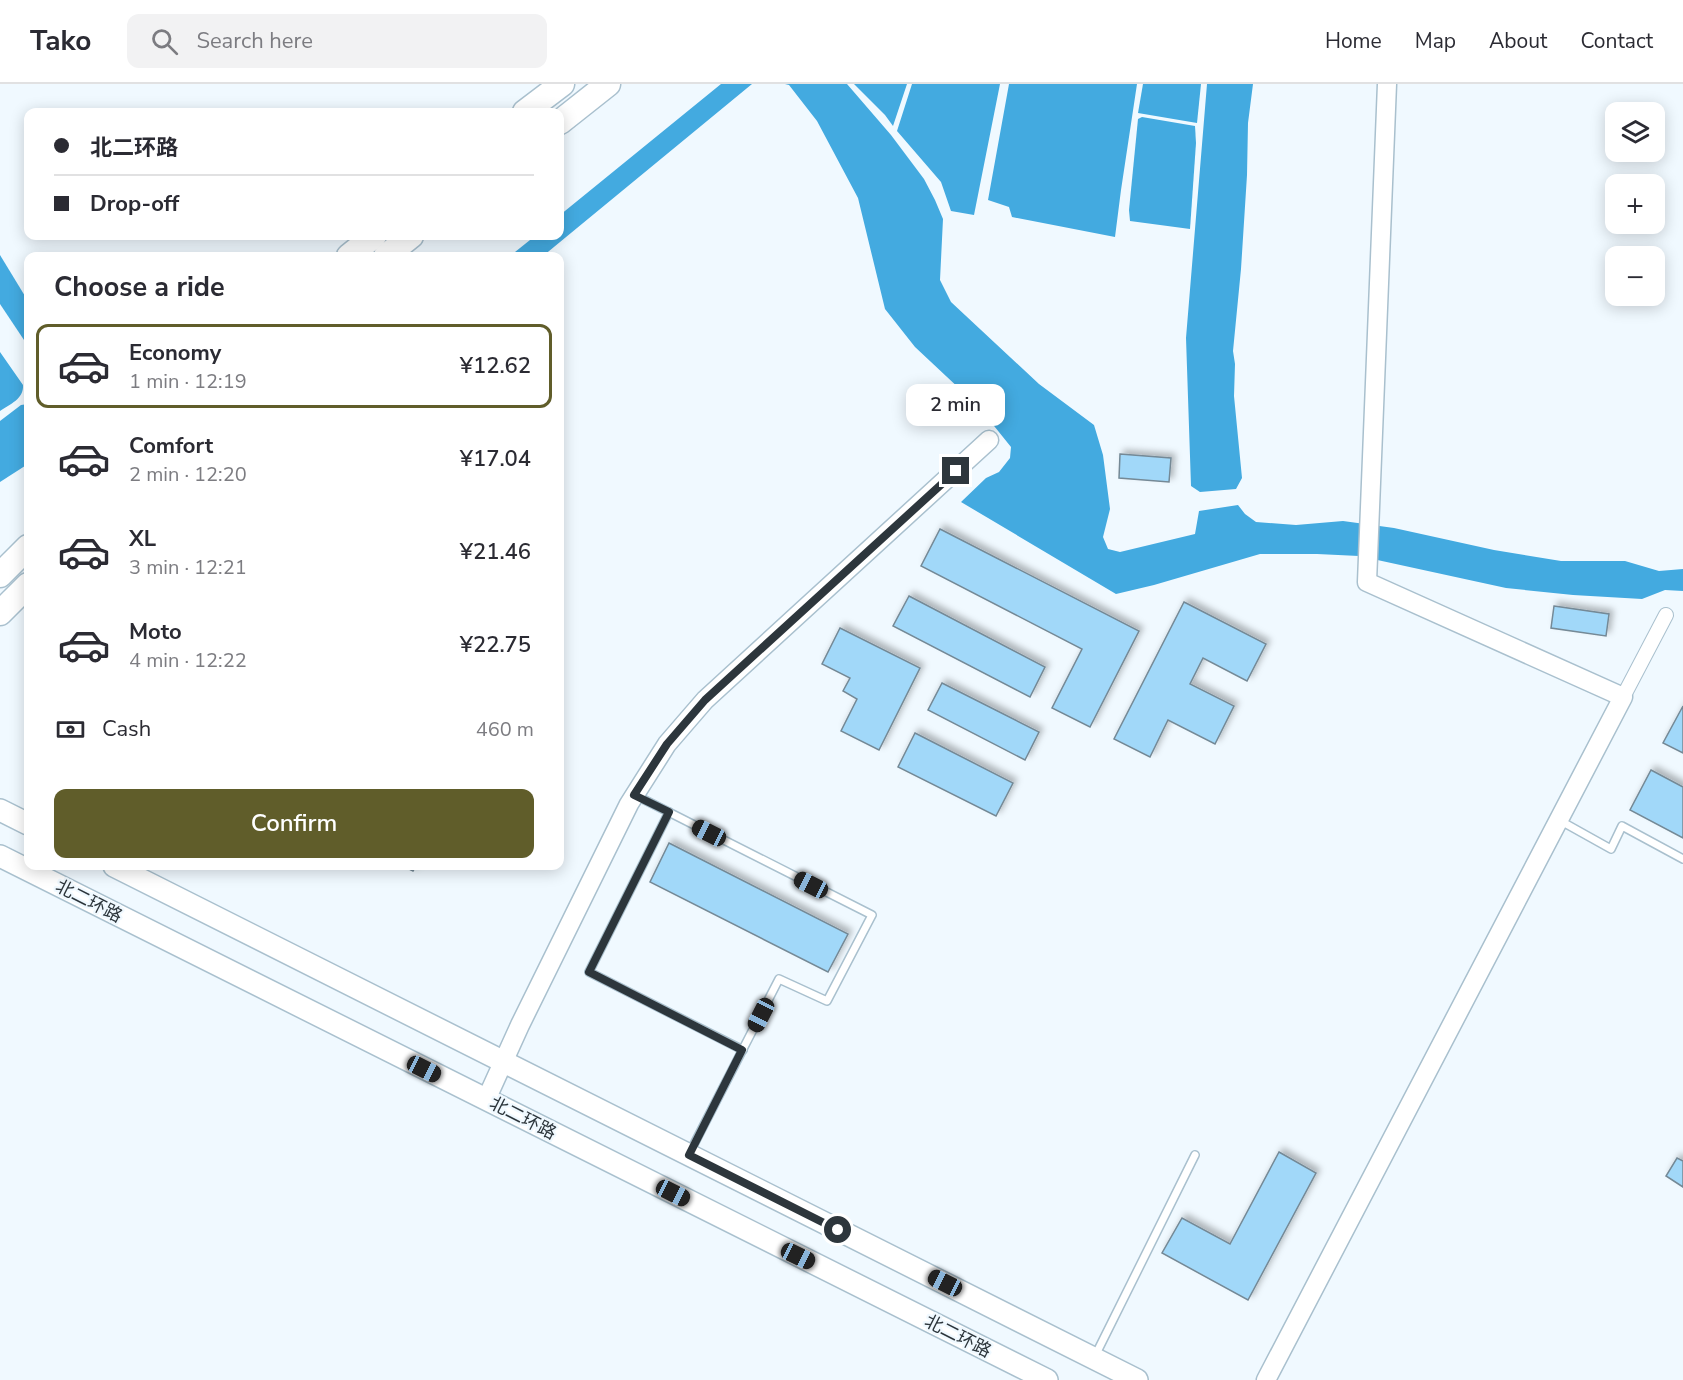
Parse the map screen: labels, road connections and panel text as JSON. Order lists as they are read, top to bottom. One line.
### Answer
{"streets":{"main road":["北二环路"]},"page":{"header":"Tako","search":"Search here","nav":["Home","Map","About","Contact"],"map_buttons":["+","−"],"banner":["北二环路","Drop-off"],"heading":"Choose a ride","list":[{"name":"Economy","note":"1 min · 12:19","value":"¥12.62"},{"name":"Comfort","note":"2 min · 12:20","value":"¥17.04"},{"name":"XL","note":"3 min · 12:21","value":"¥21.46"},{"name":"Moto","note":"4 min · 12:22","value":"¥22.75"}],"bubble":"2 min","pay":["Cash","460 m"],"buttons":"Confirm"}}
